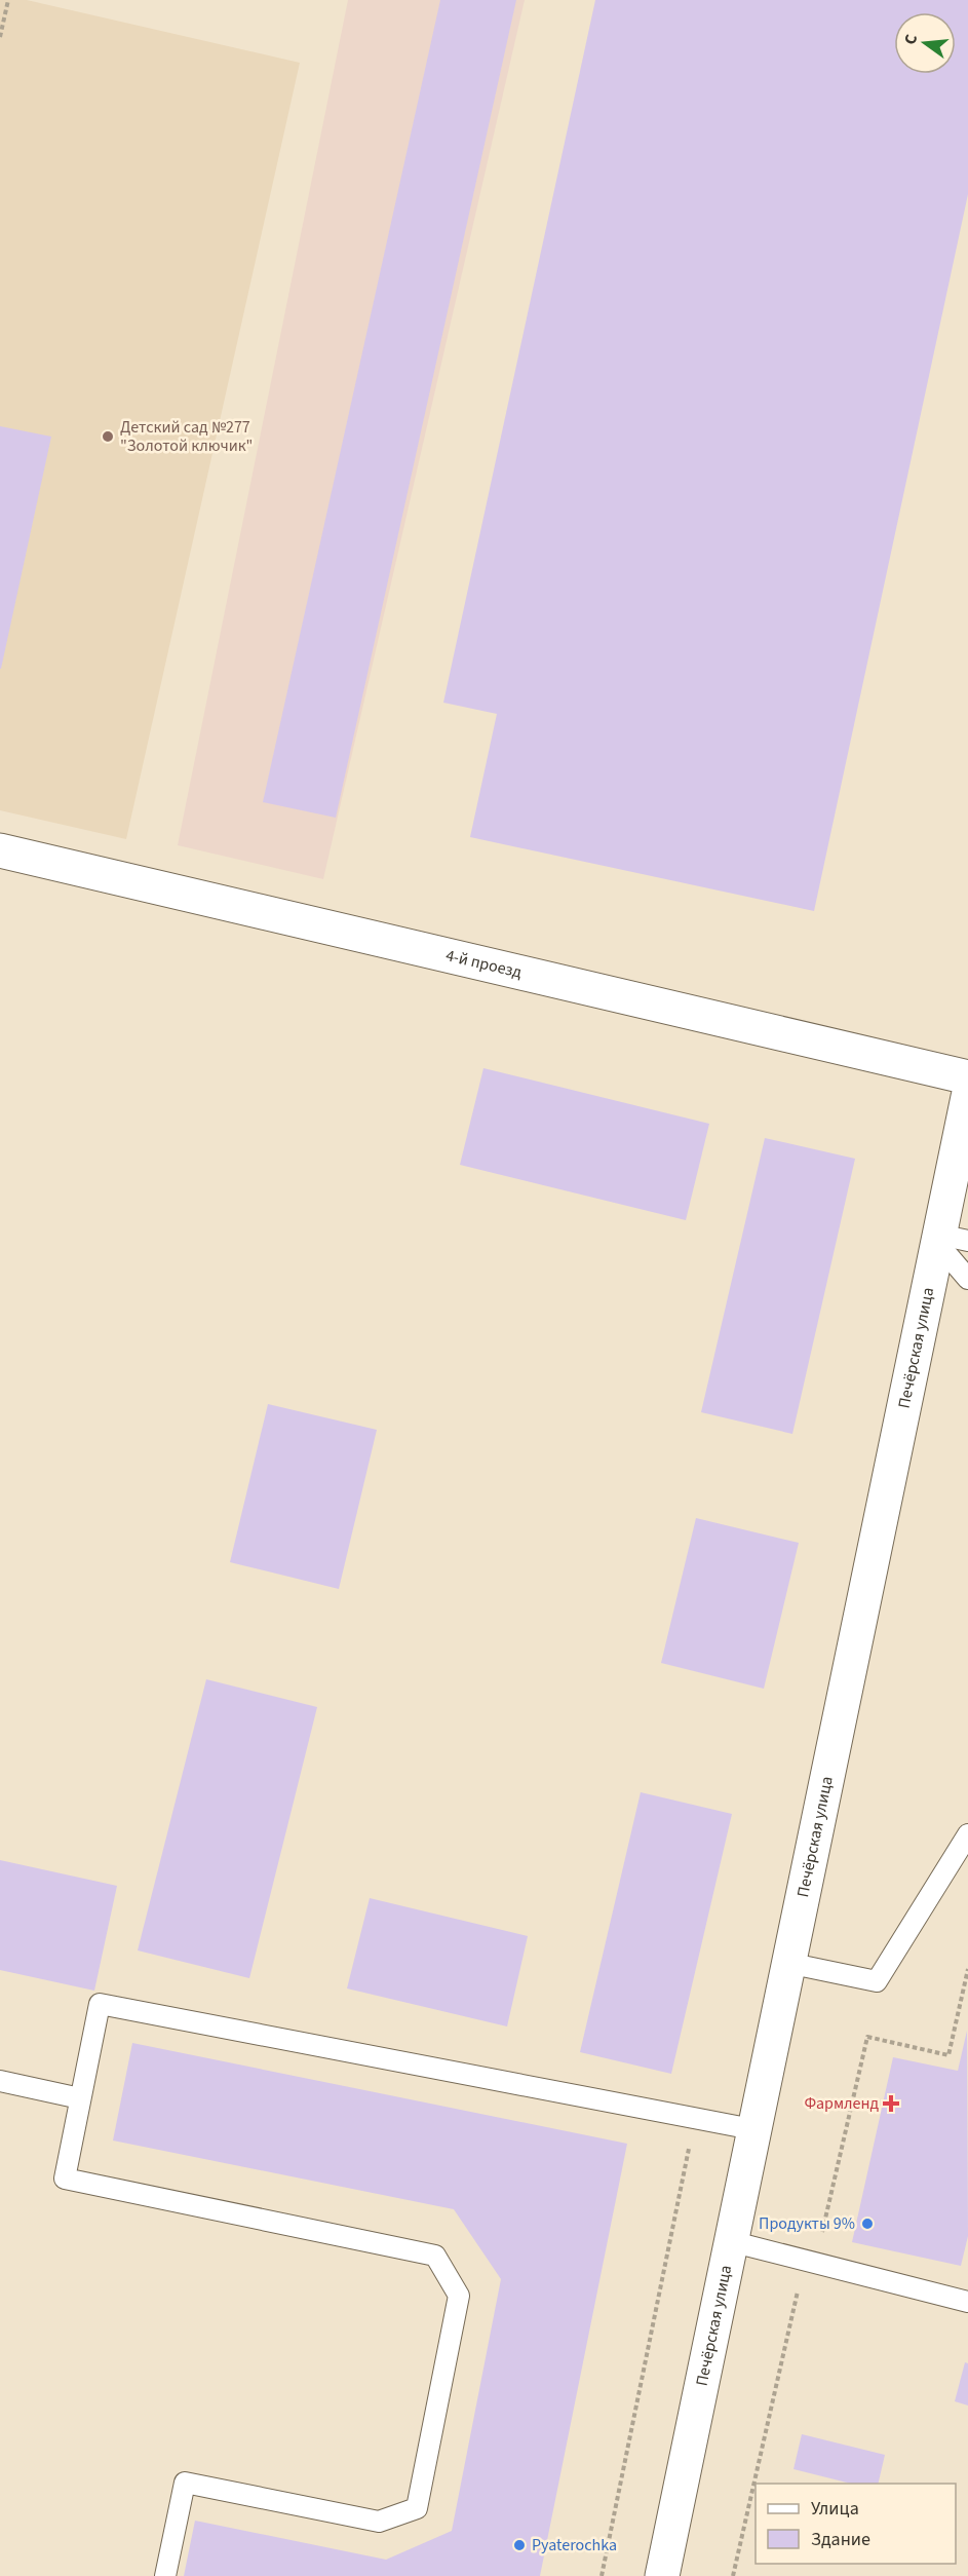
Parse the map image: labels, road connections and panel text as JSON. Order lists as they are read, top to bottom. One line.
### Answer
{"streets":{"street":["4-й проезд","Печёрская улица"]},"places":{"other":["Детский сад №277 \"Золотой ключик\"","Продукты 9%","Pyaterochka"],"health":["Фармленд"]},"legend":["Улица","Здание"],"north":"left"}
